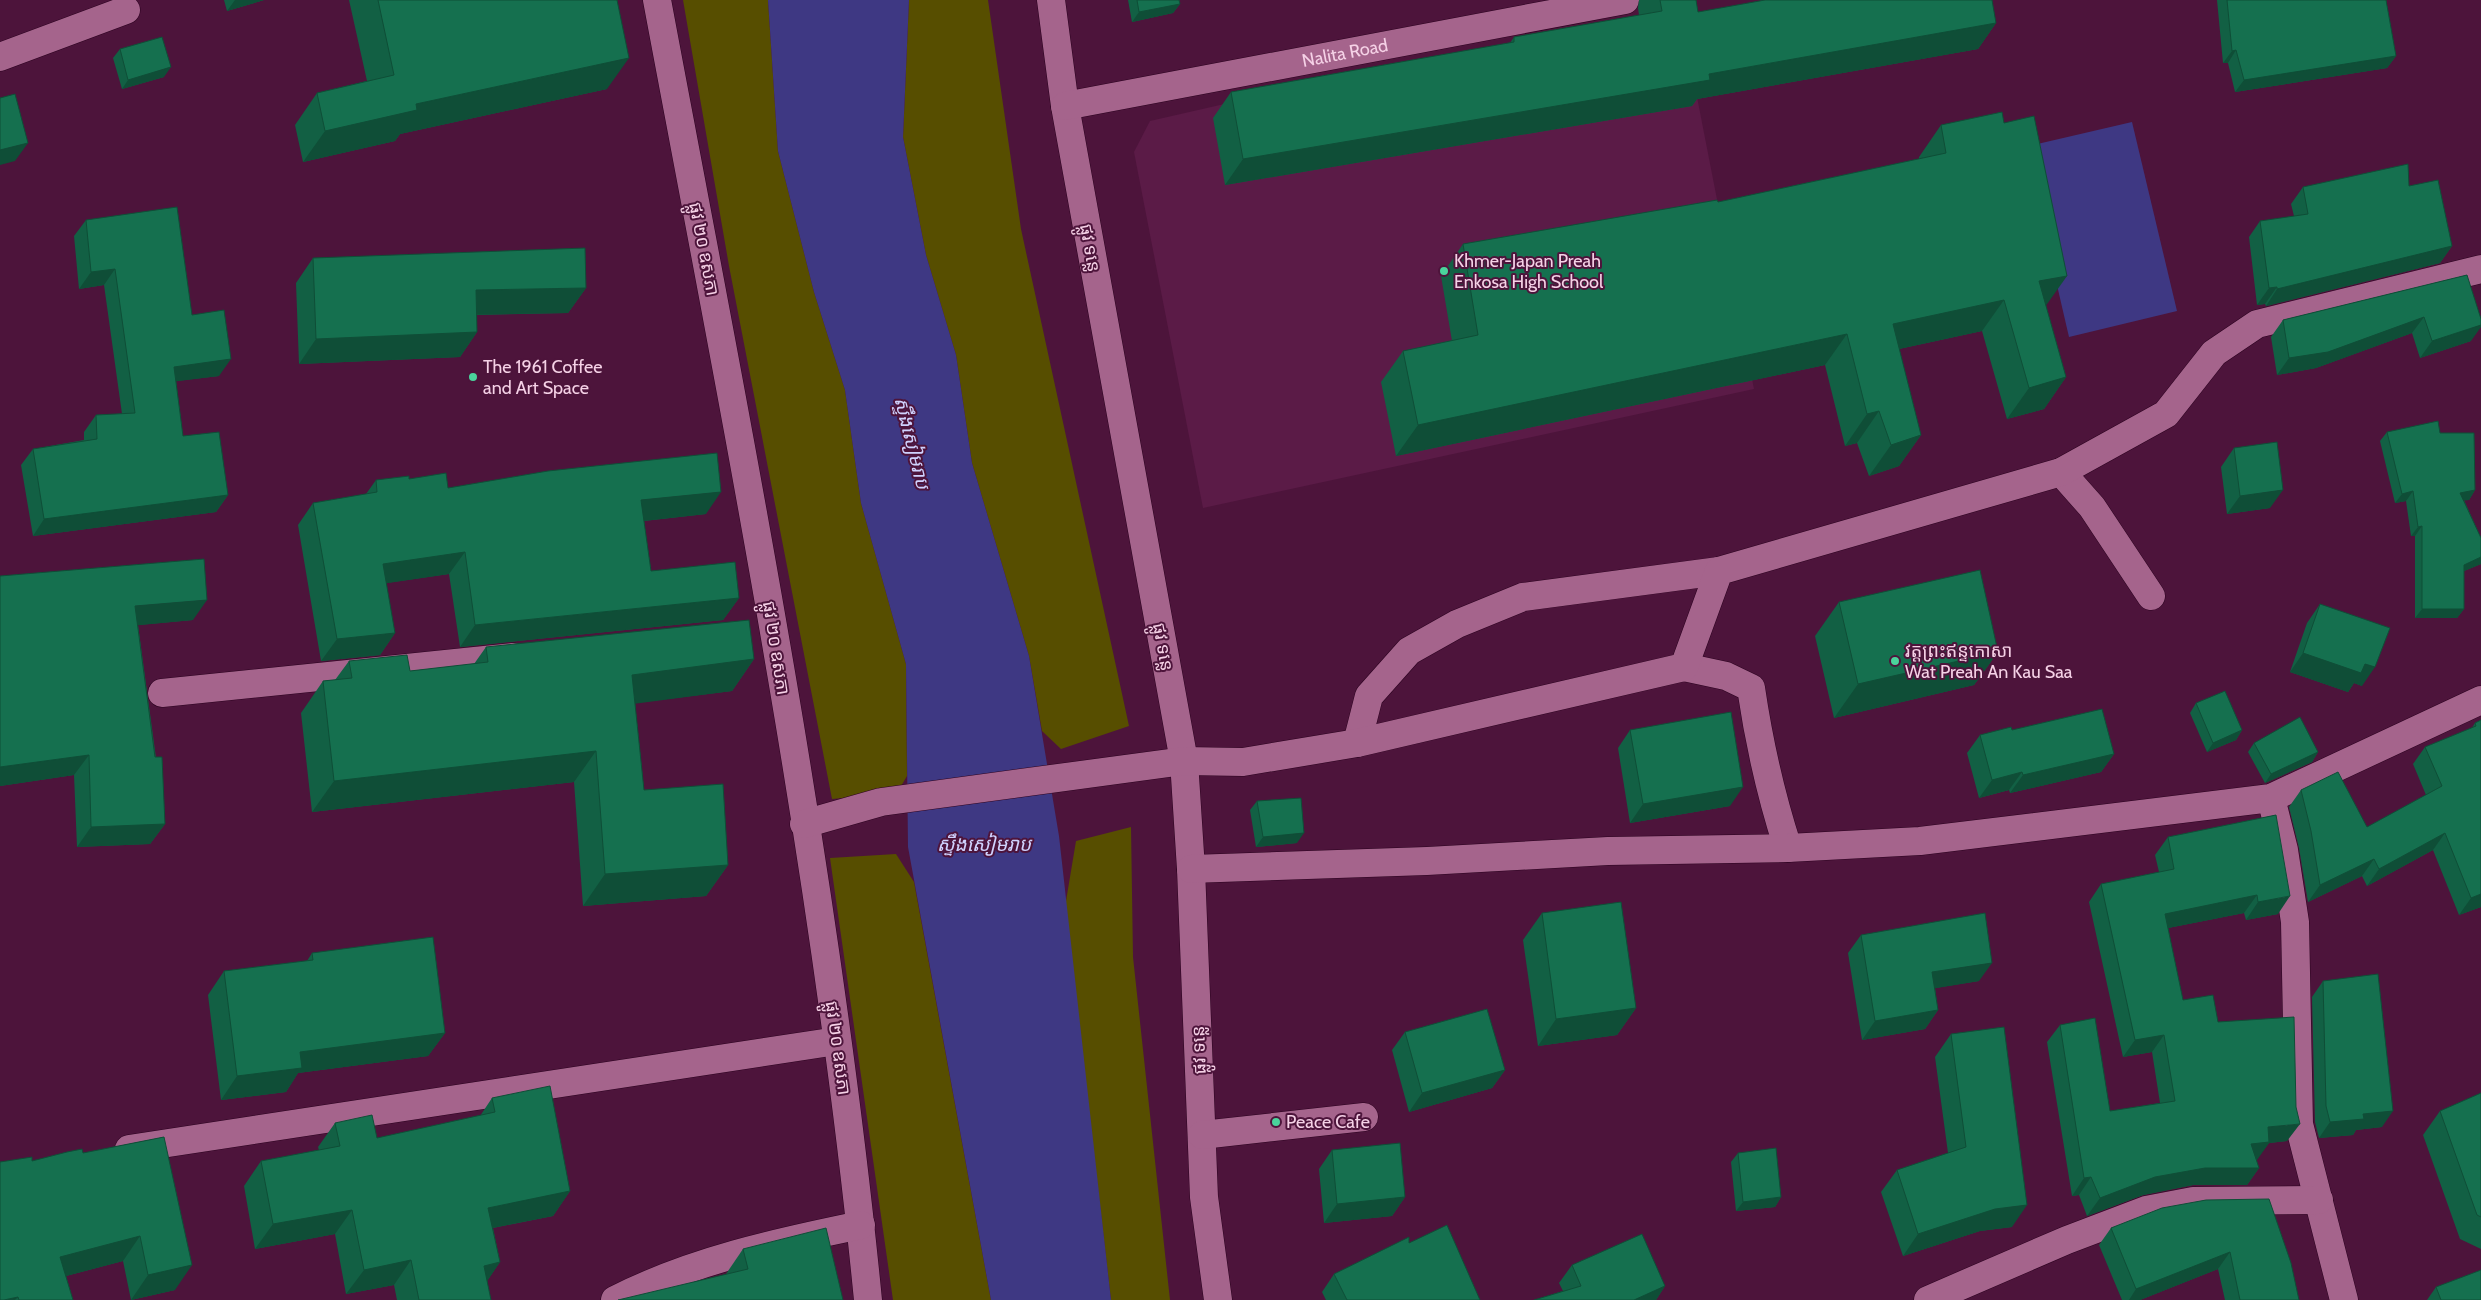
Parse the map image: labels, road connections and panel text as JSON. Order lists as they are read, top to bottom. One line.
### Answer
{"streets":{"street":["Nalita Road","ផ្លូវ ទន្លេ","ផ្លូវ ២០ ឧសភា"]},"crossings":[["Nalita Road","ផ្លូវ ទន្លេ"]],"water":["ស្ទឹងសៀមរាប"],"places":["Khmer-Japan Preah Enkosa High School","The 1961 Coffee and Art Space","វត្តព្រះឥន្ទកោសា Wat Preah An Kau Saa","Peace Cafe"]}
